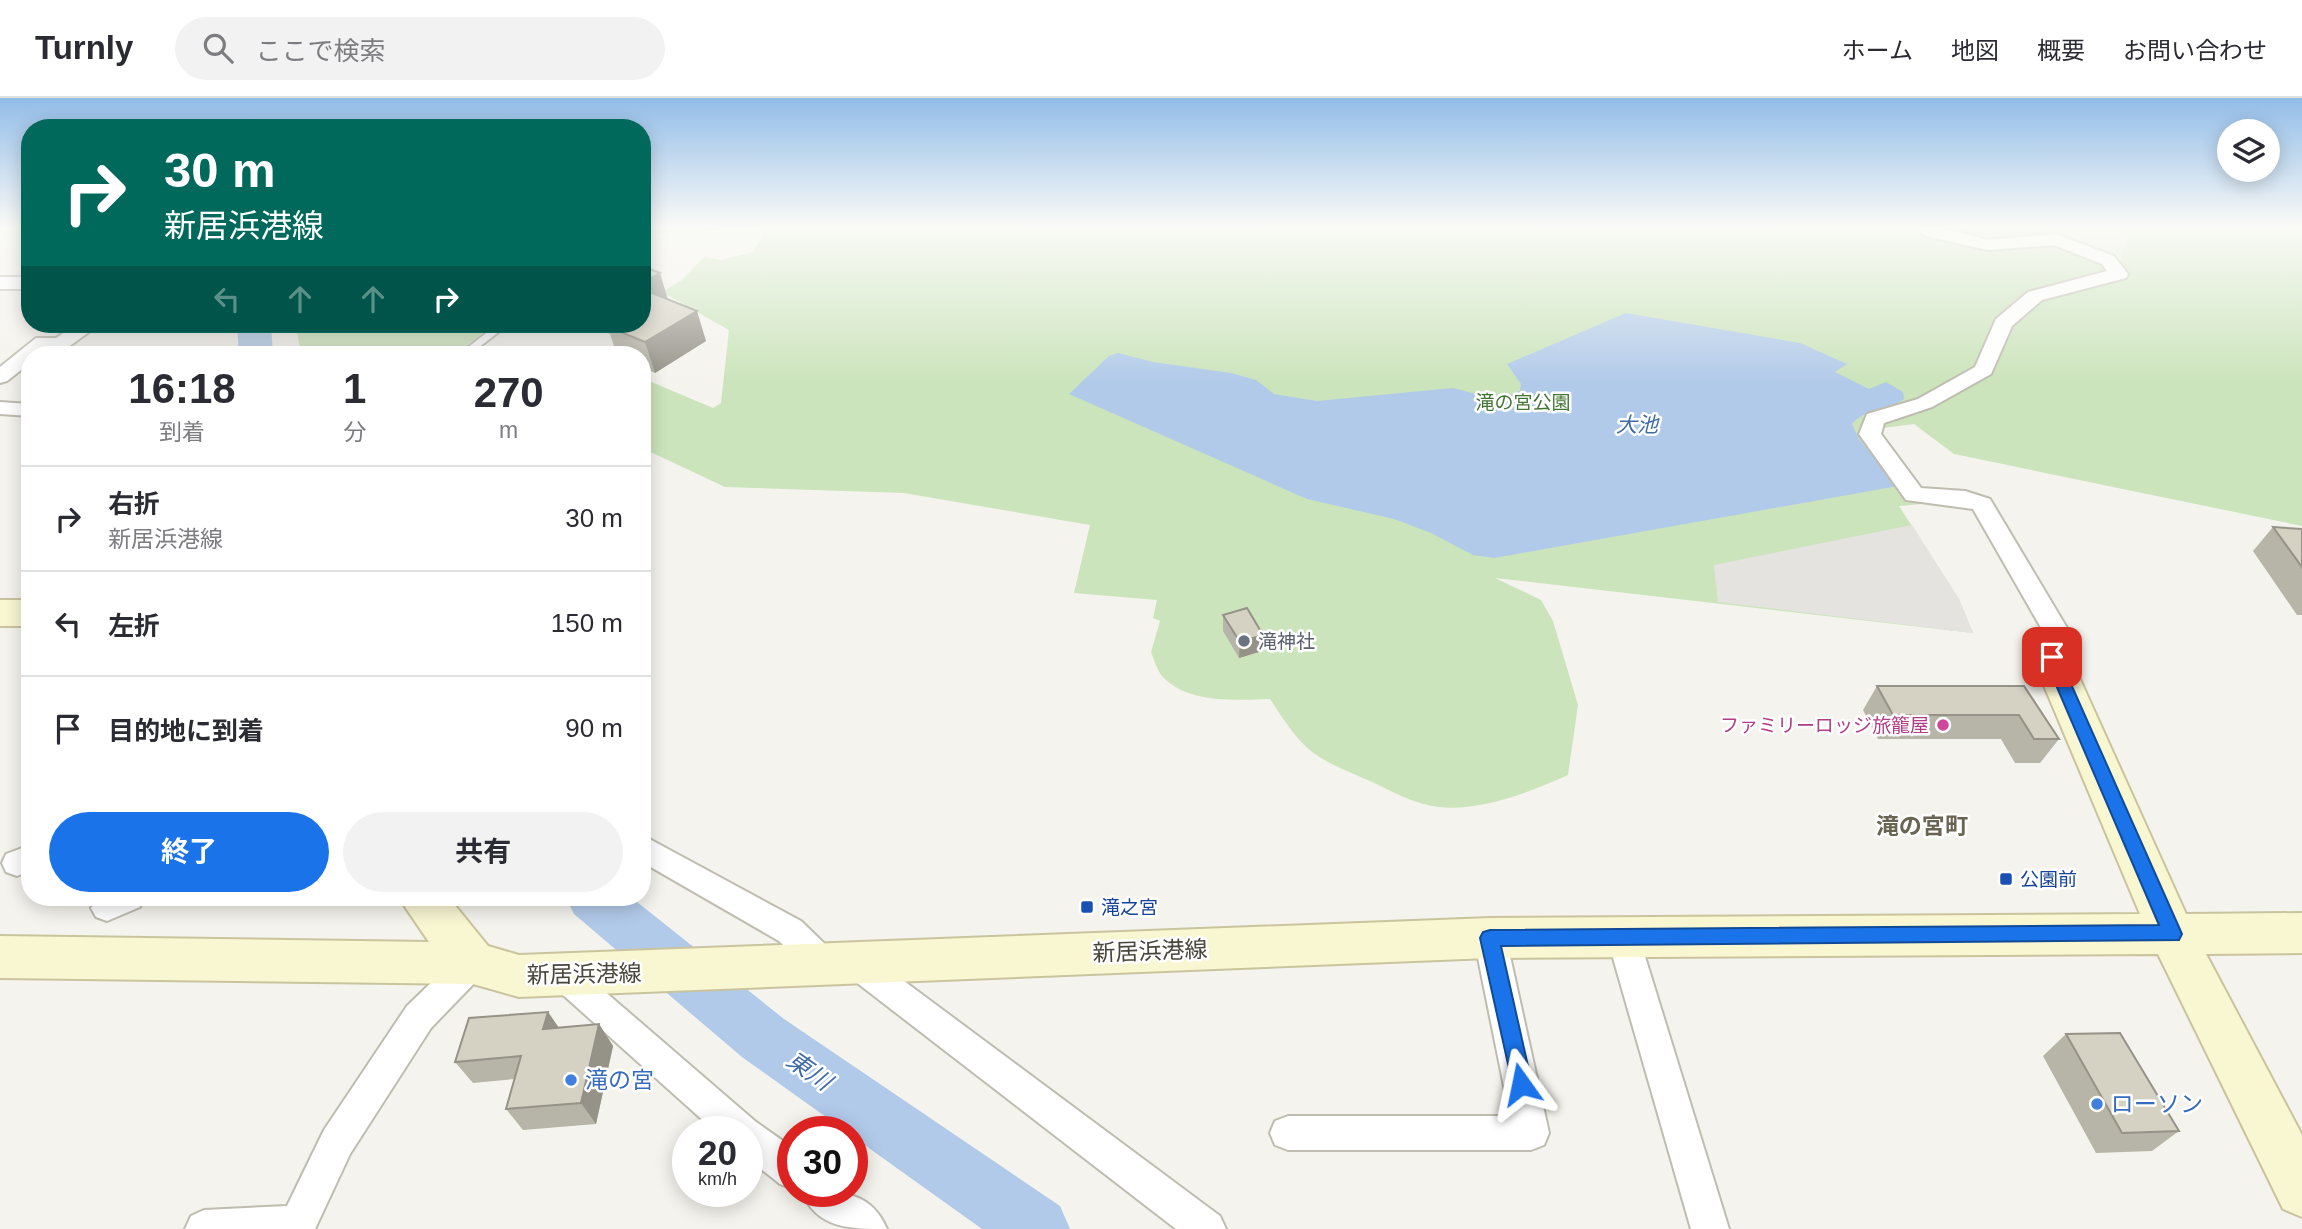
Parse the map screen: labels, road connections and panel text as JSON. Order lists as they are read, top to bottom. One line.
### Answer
{"streets":{"main road":["新居浜港線"]},"districts":["滝の宮町"],"water":["大池","東川"],"parks":["滝の宮公園"],"places":{"other":["滝神社","ファミリーロッジ旅籠屋","滝の宮","ローソン"],"transit":["公園前","滝之宮"]},"page":{"header":"Turnly","search":"ここで検索","nav":["ホーム","地図","概要","お問い合わせ"],"turn":["30 m","新居浜港線"],"eta":["16:18","到着","1","分","270","m"],"list":[{"name":"右折","note":"新居浜港線","value":"30 m"},{"name":"左折","value":"150 m"},{"name":"目的地に到着","value":"90 m"}],"buttons":["終了","共有"],"speed":"20 km/h","limit":"30"}}
